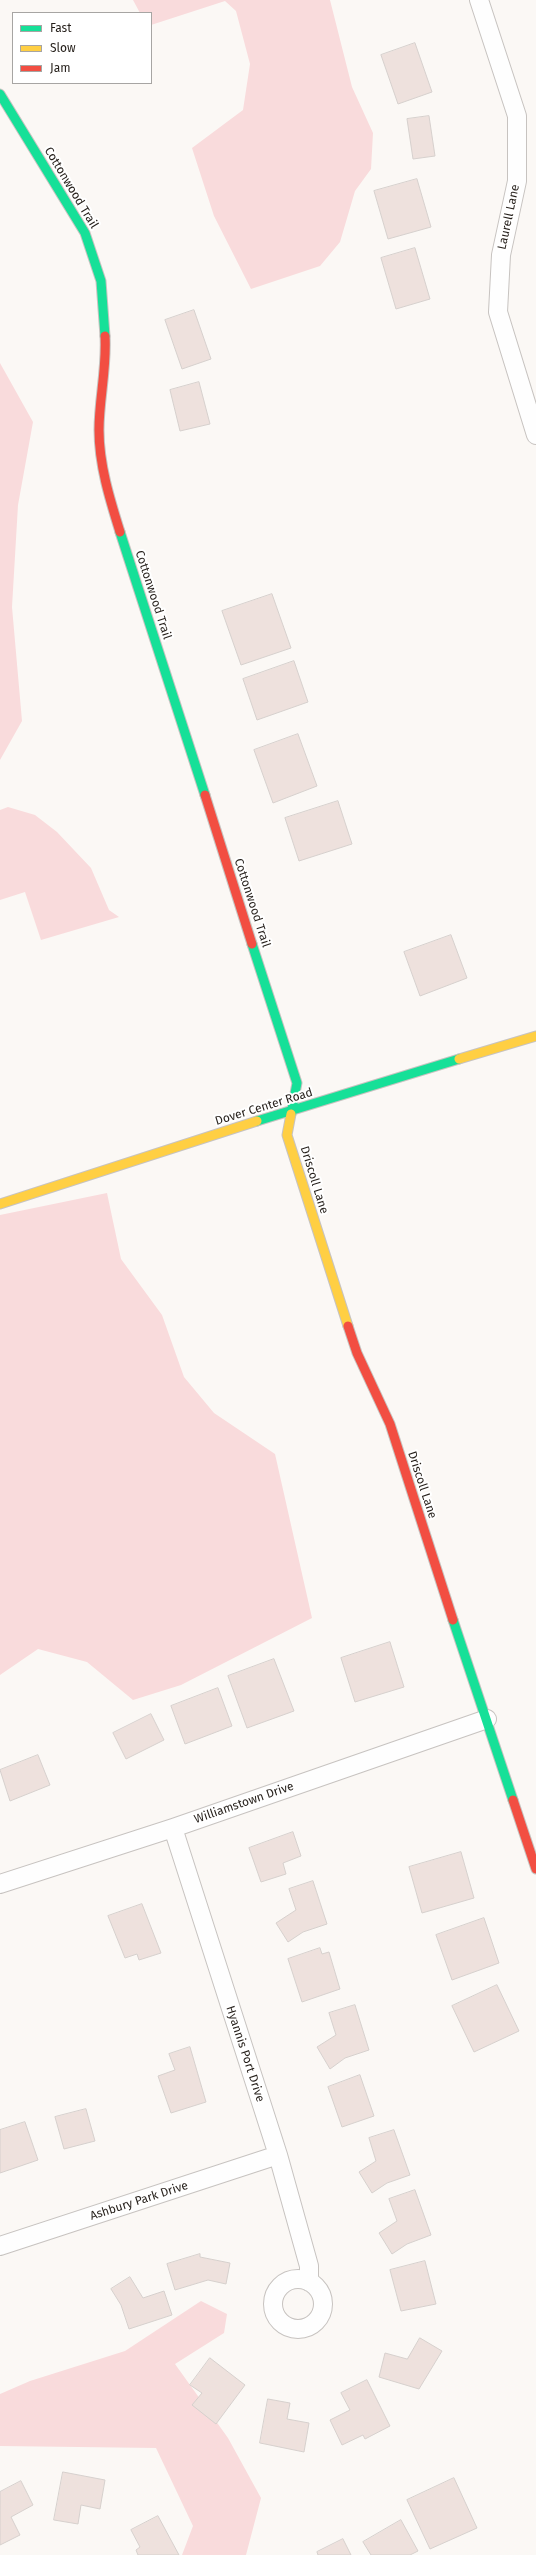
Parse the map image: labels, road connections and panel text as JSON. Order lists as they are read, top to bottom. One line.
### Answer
{"streets":{"street":["Cottonwood Trail","Laurell Lane","Dover Center Road","Driscoll Lane","Williamstown Drive","Hyannis Port Drive","Ashbury Park Drive"]},"crossings":[["Cottonwood Trail","Dover Center Road"],["Cottonwood Trail","Driscoll Lane"],["Dover Center Road","Driscoll Lane"],["Driscoll Lane","Williamstown Drive"],["Williamstown Drive","Hyannis Port Drive"],["Hyannis Port Drive","Ashbury Park Drive"]],"legend":["Fast","Slow","Jam"]}
